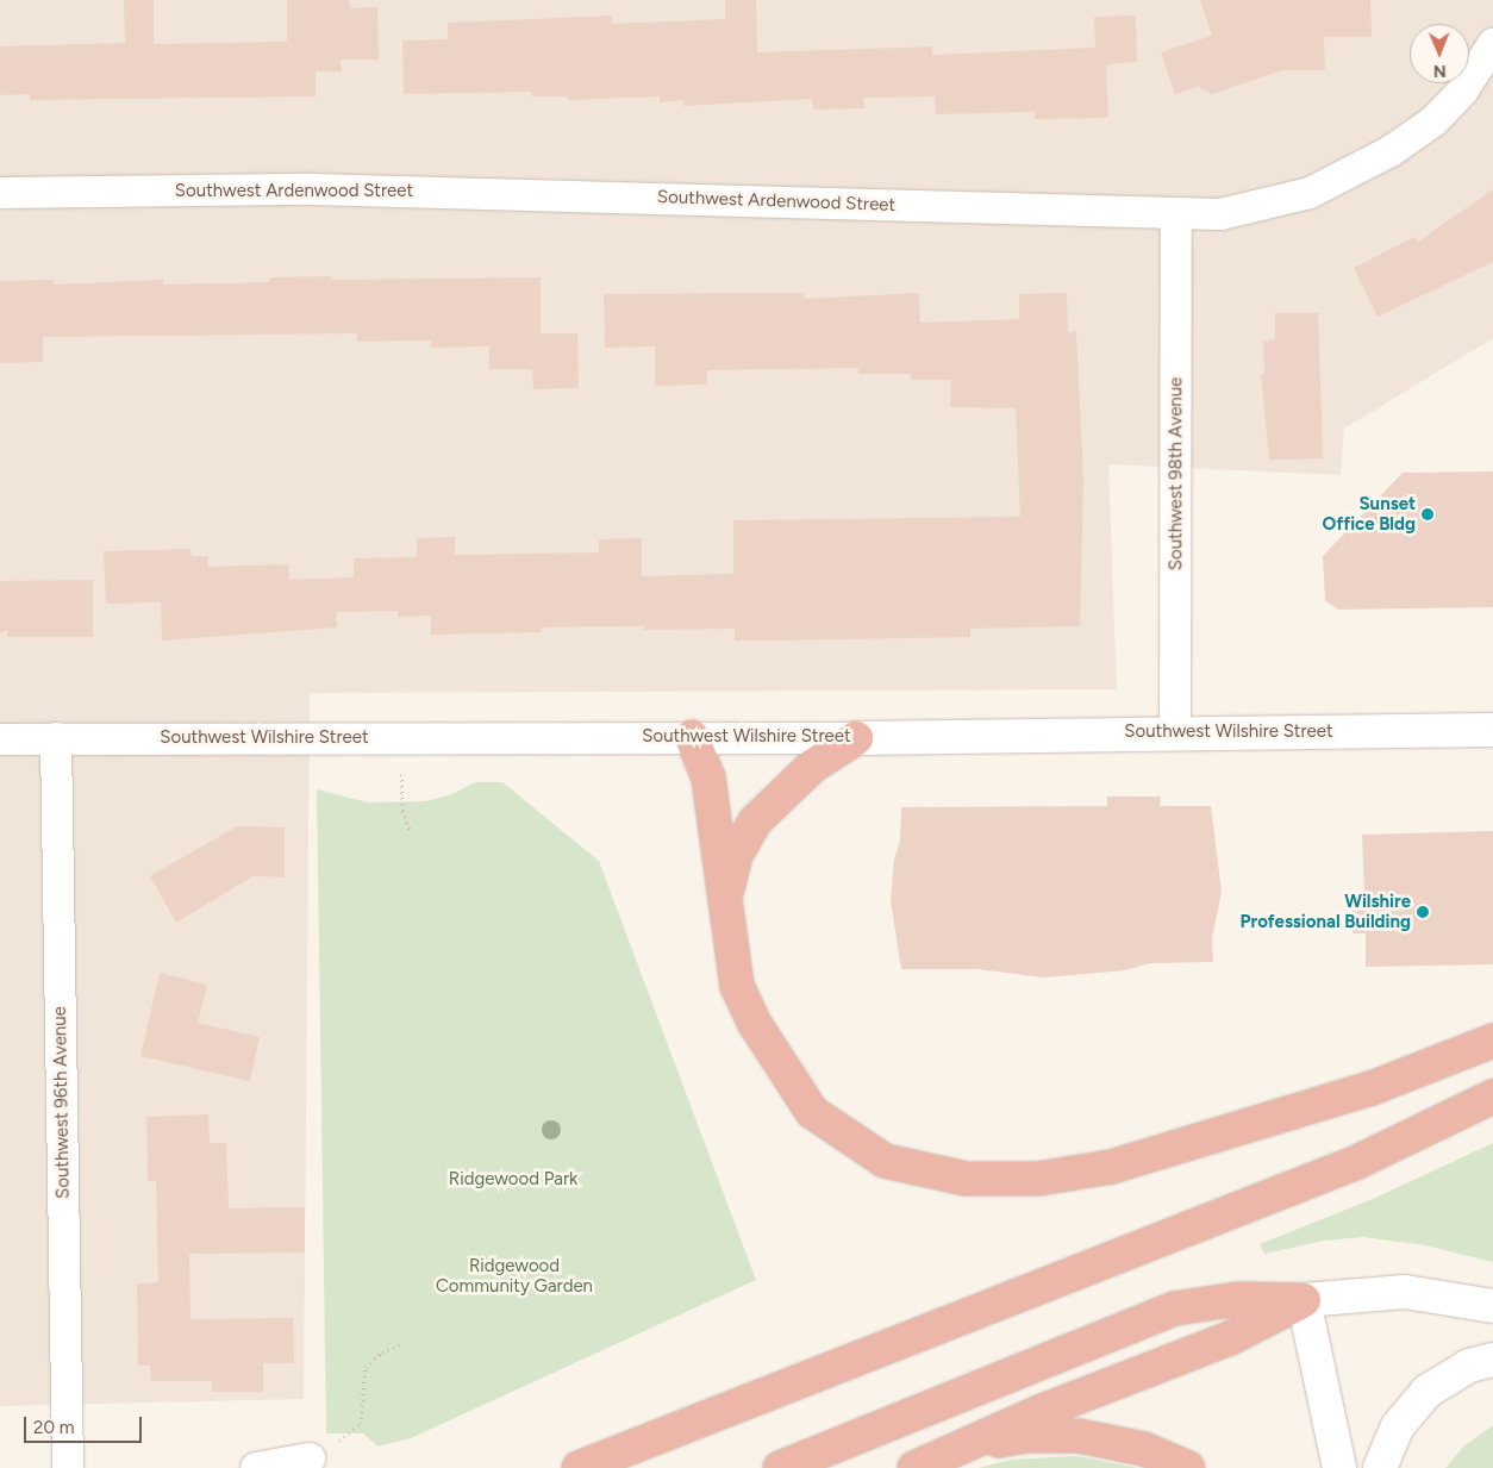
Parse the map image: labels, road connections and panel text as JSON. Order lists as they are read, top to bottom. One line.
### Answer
{"streets":{"street":["Southwest Ardenwood Street","Southwest 98th Avenue","Southwest Wilshire Street","Southwest 96th Avenue"]},"crossings":[["Southwest Ardenwood Street","Southwest 98th Avenue"],["Southwest 98th Avenue","Southwest Wilshire Street"],["Southwest Wilshire Street","Southwest 96th Avenue"]],"parks":["Ridgewood Park","Ridgewood Community Garden"],"places":["Sunset Office Bldg","Wilshire Professional Building"],"scale_bar":"20 m","north":"bottom"}
